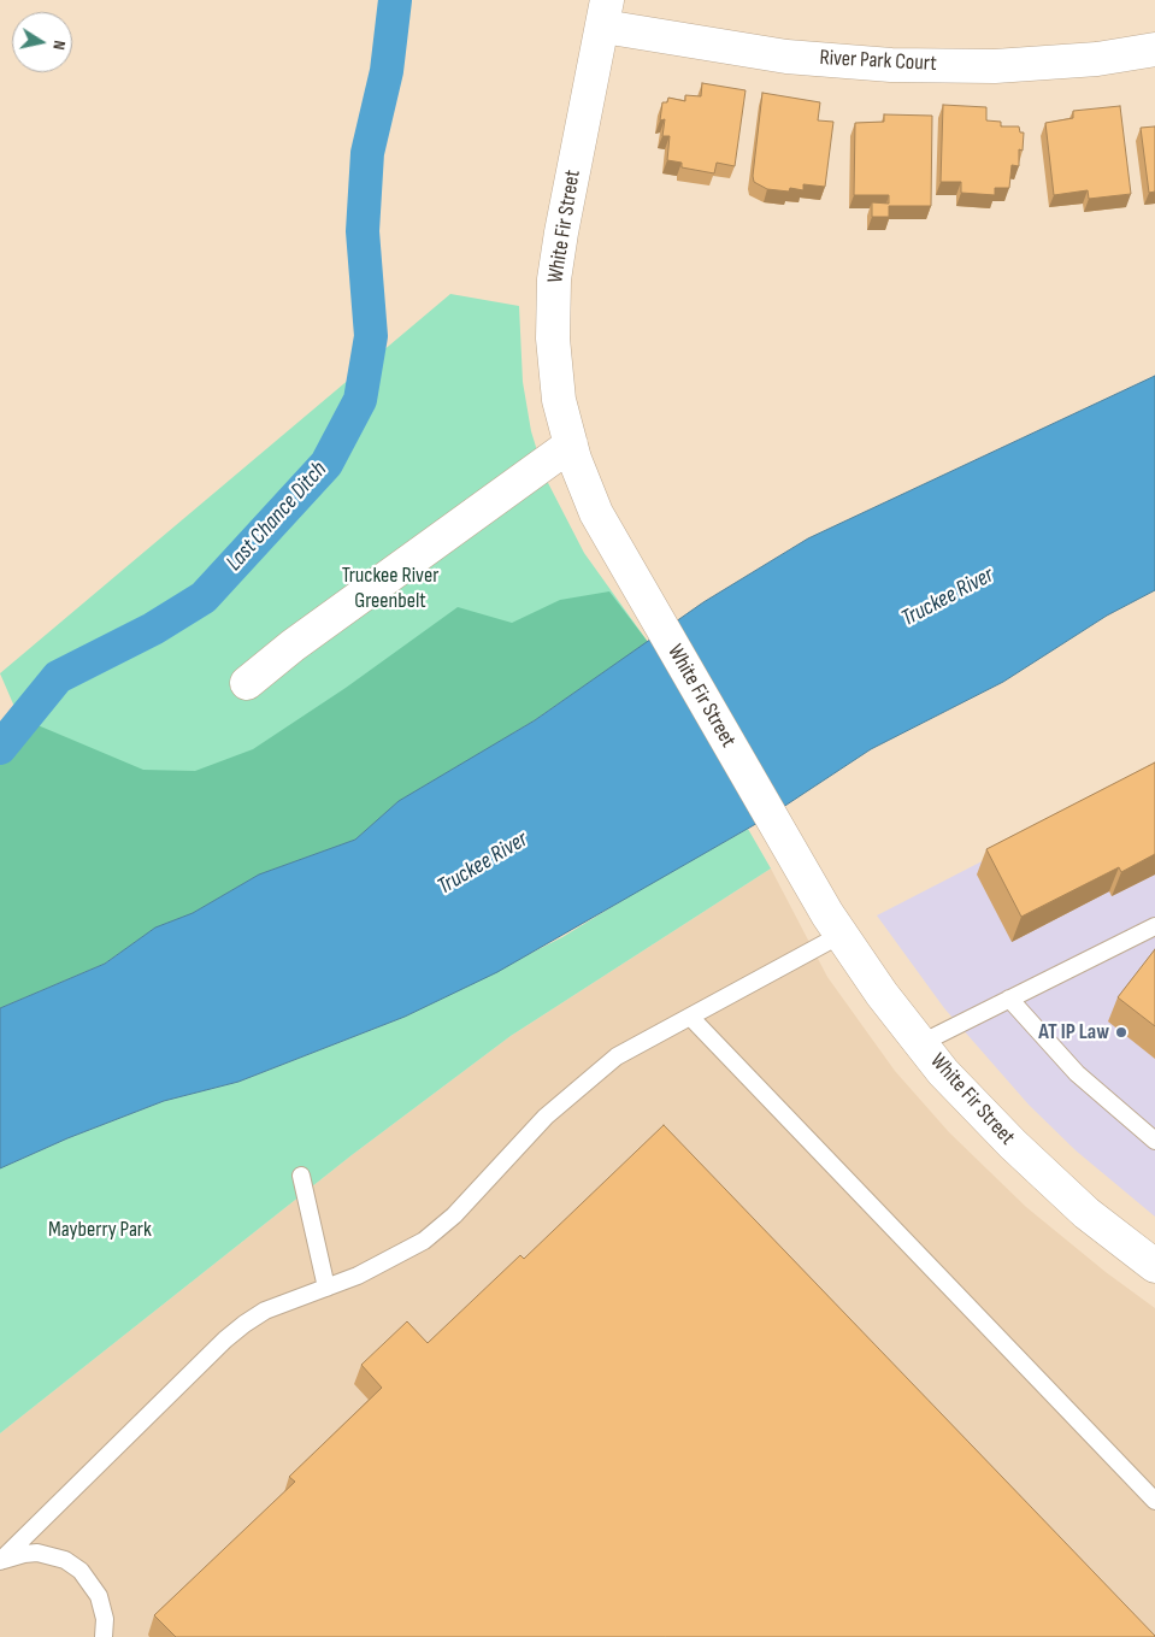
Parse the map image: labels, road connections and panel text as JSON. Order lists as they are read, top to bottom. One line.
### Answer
{"streets":{"street":["River Park Court","White Fir Street"]},"crossings":[["River Park Court","White Fir Street"]],"water":["Last Chance Ditch","Truckee River"],"parks":["Truckee River Greenbelt","Mayberry Park"],"places":["AT IP Law"],"north":"right"}
